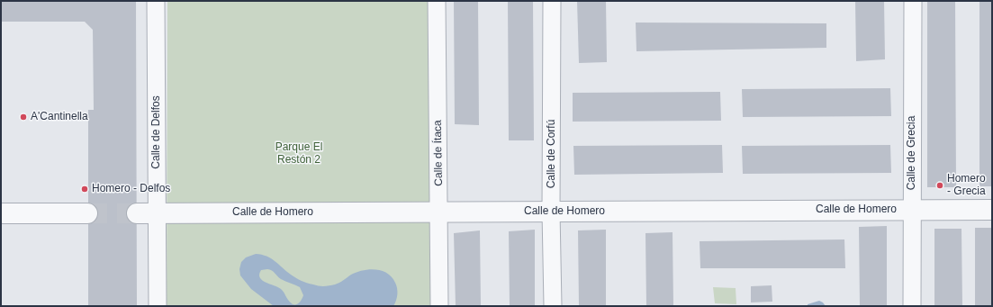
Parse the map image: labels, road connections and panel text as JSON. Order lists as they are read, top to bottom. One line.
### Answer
{"streets":{"street":["Calle de Delfos","Calle de Ítaca","Calle de Grecia","Calle de Corfú","Calle de Homero"]},"crossings":[["Calle de Delfos","Calle de Homero"],["Calle de Ítaca","Calle de Homero"],["Calle de Grecia","Calle de Homero"],["Calle de Corfú","Calle de Homero"]],"parks":["Parque El Restón 2"],"places":["A'Cantinella","Homero - Grecia","Homero - Delfos"]}
